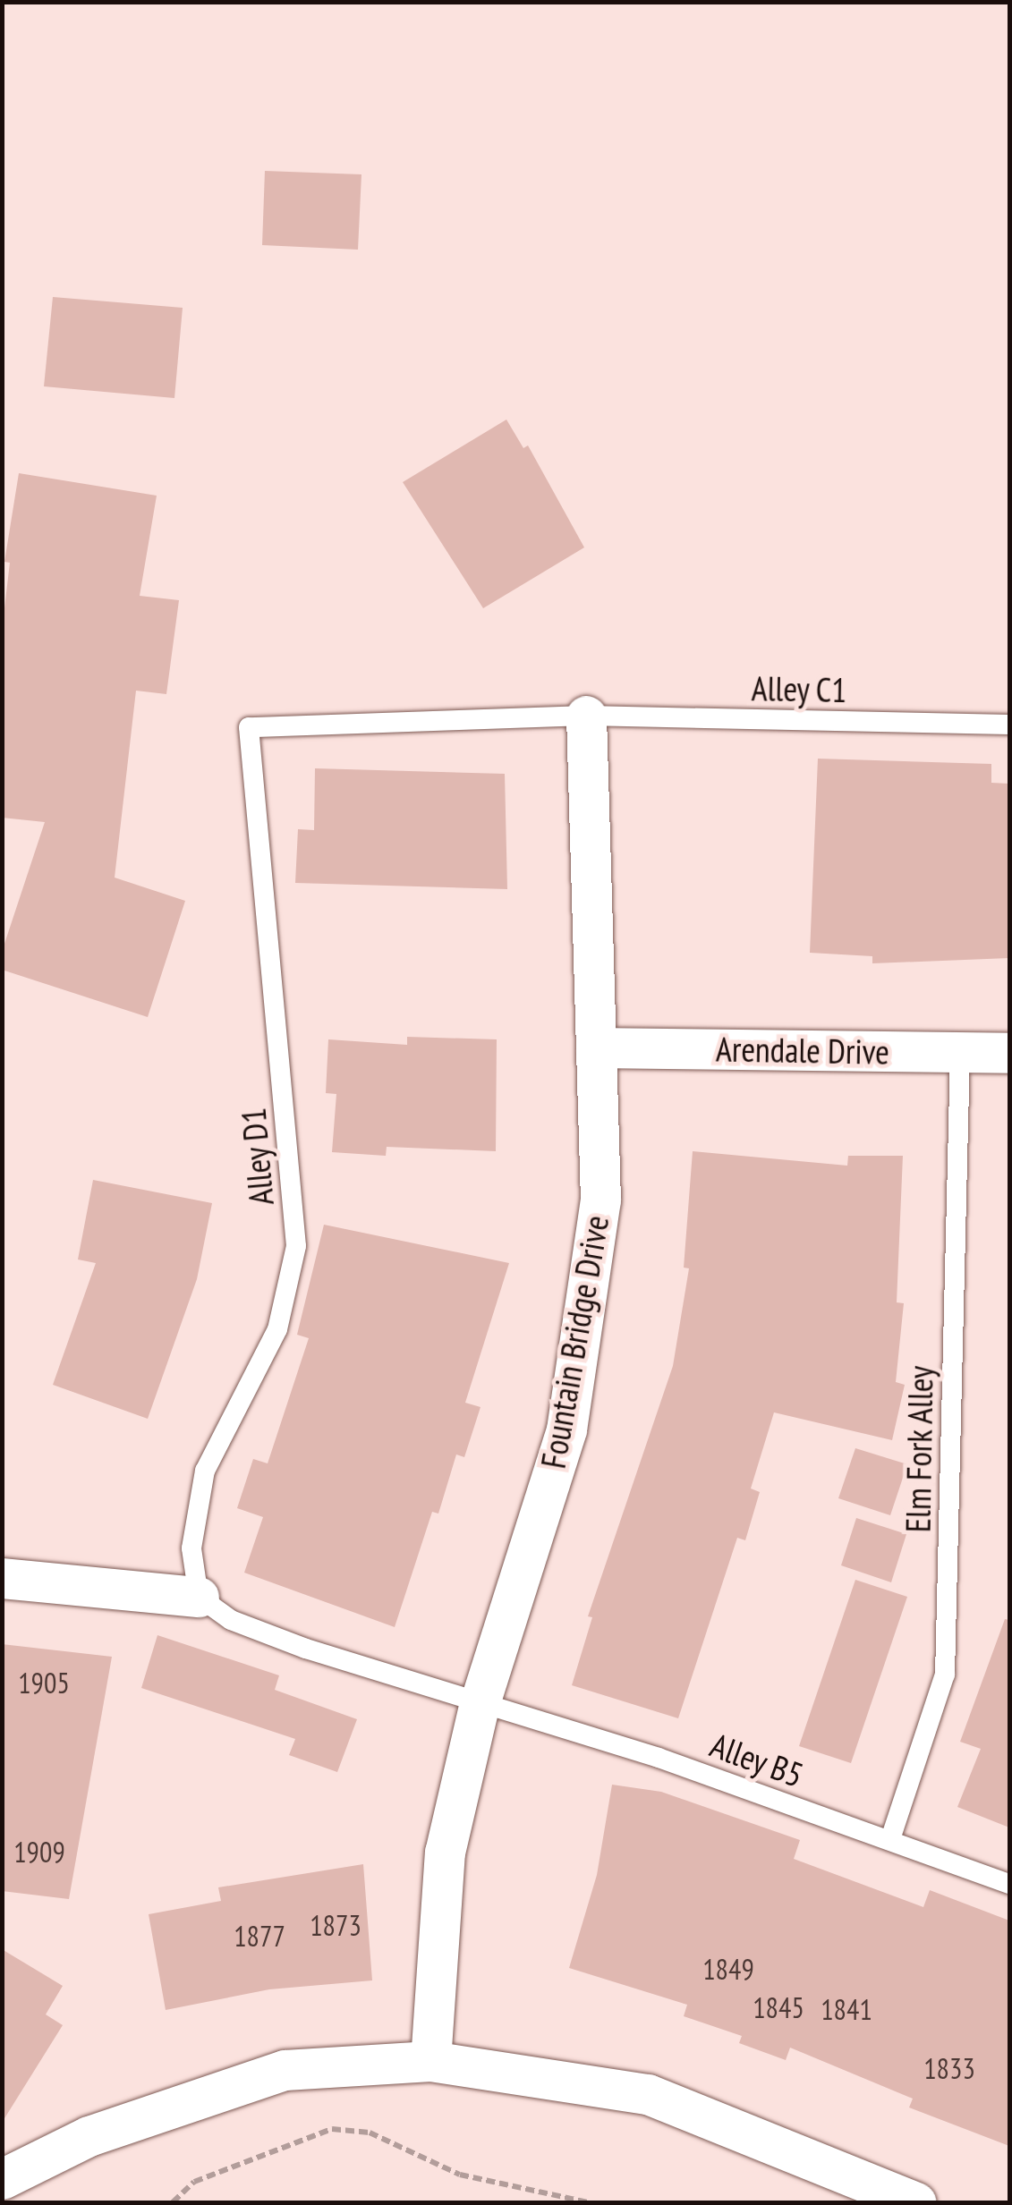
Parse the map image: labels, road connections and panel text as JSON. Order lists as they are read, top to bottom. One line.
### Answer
{"streets":{"street":["Arendale Drive","Fountain Bridge Drive"],"lane":["Alley C1","Alley D1","Elm Fork Alley","Alley B5"]},"crossings":[["Alley C1","Alley D1"],["Alley C1","Fountain Bridge Drive"],["Arendale Drive","Fountain Bridge Drive"],["Arendale Drive","Elm Fork Alley"],["Alley D1","Fountain Bridge Drive"],["Fountain Bridge Drive","Alley B5"],["Elm Fork Alley","Alley B5"]],"house_numbers":["1905","1909","1873","1877","1849","1845","1841","1833"]}
